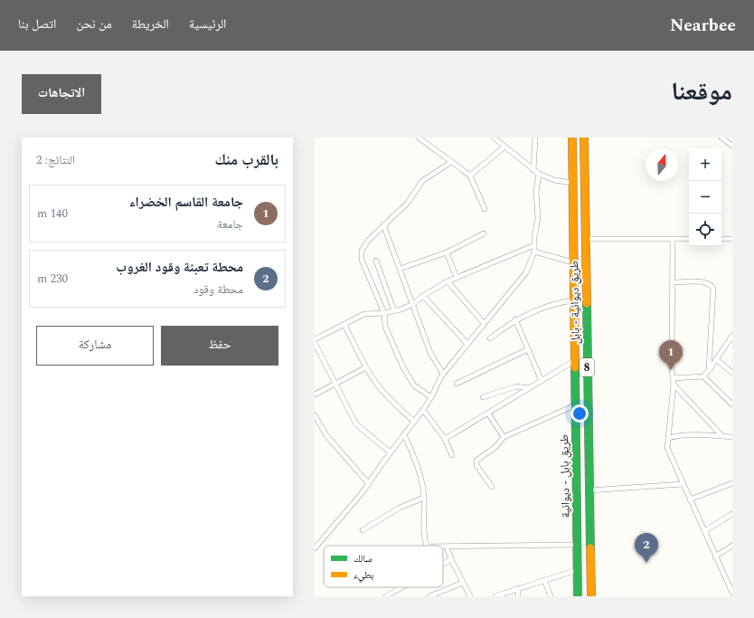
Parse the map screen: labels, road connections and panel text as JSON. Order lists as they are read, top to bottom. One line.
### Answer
{"streets":{"highway":["طريق ديوانية - بابل","8","طريق بابل - ديوانية"]},"legend":["سالك","بطيء"],"north":"top","page":{"header":"Nearbee","nav":["الرئيسية","الخريطة","من نحن","اتصل بنا"],"title":"موقعنا","buttons":["الاتجاهات",["حفظ","مشاركة"]],"heading":["بالقرب منك","النتائج: 2"],"map_buttons":["+","−"],"list":[{"mark":"1","name":"جامعة القاسم الخضراء","note":"جامعة","value":"140 m"},{"mark":"2","name":"محطة تعبئة وقود الغروب","note":"محطة وقود","value":"230 m"}],"pins":["1","2"]}}
